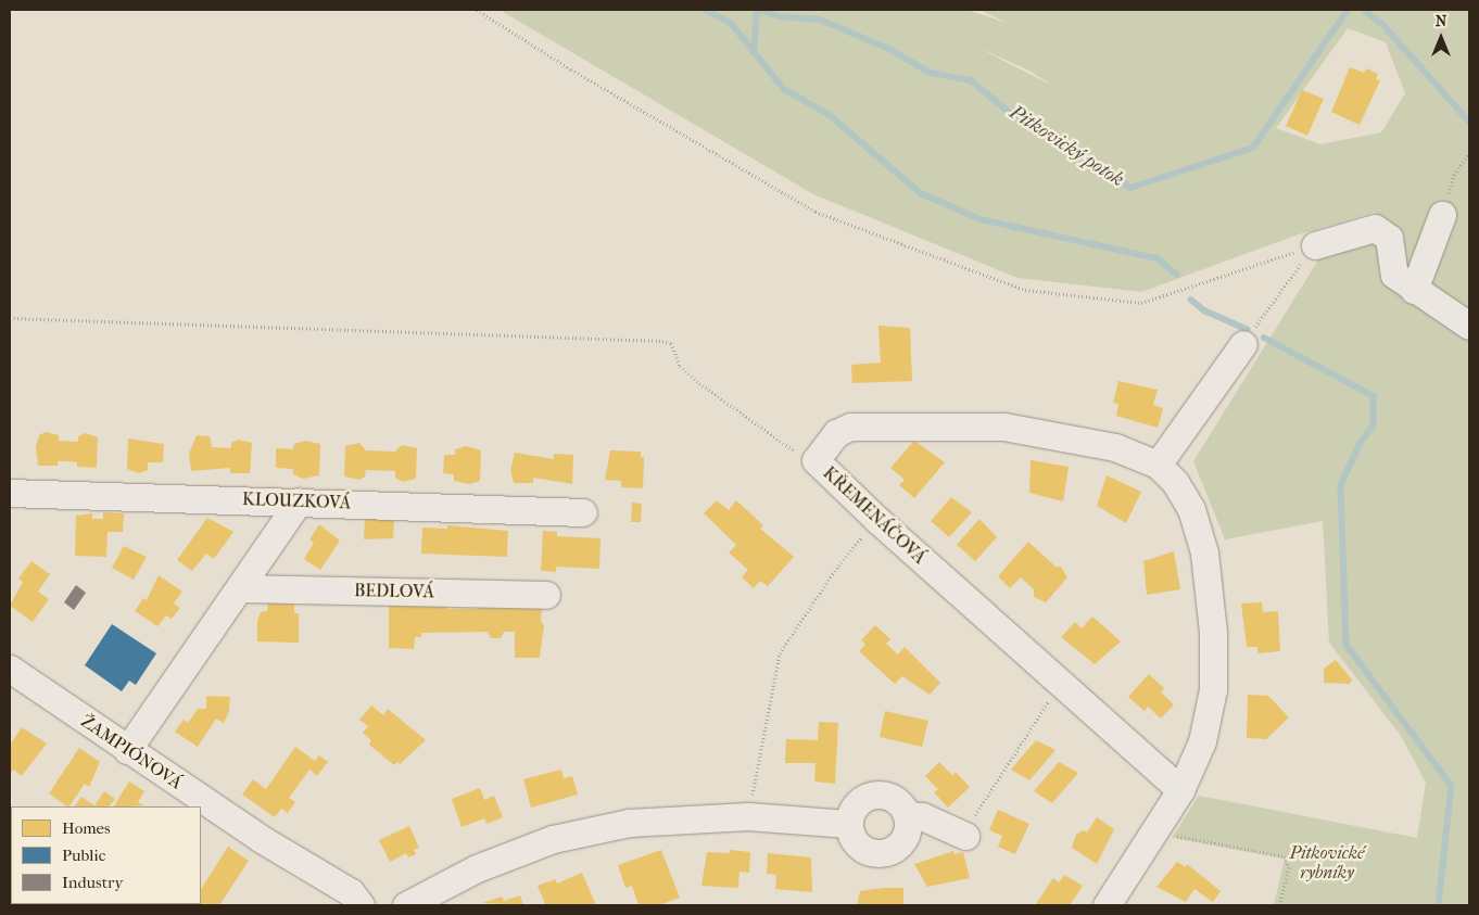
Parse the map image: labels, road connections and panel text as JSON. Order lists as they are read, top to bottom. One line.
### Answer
{"streets":{"street":["KLOUZKOVÁ","KŘEMENÁČOVÁ","BEDLOVÁ","ŽAMPIÓNOVÁ"]},"water":["Pitkovický potok"],"parks":["Pitkovické rybníky"],"legend":["Homes","Public","Industry"],"north":"top"}
